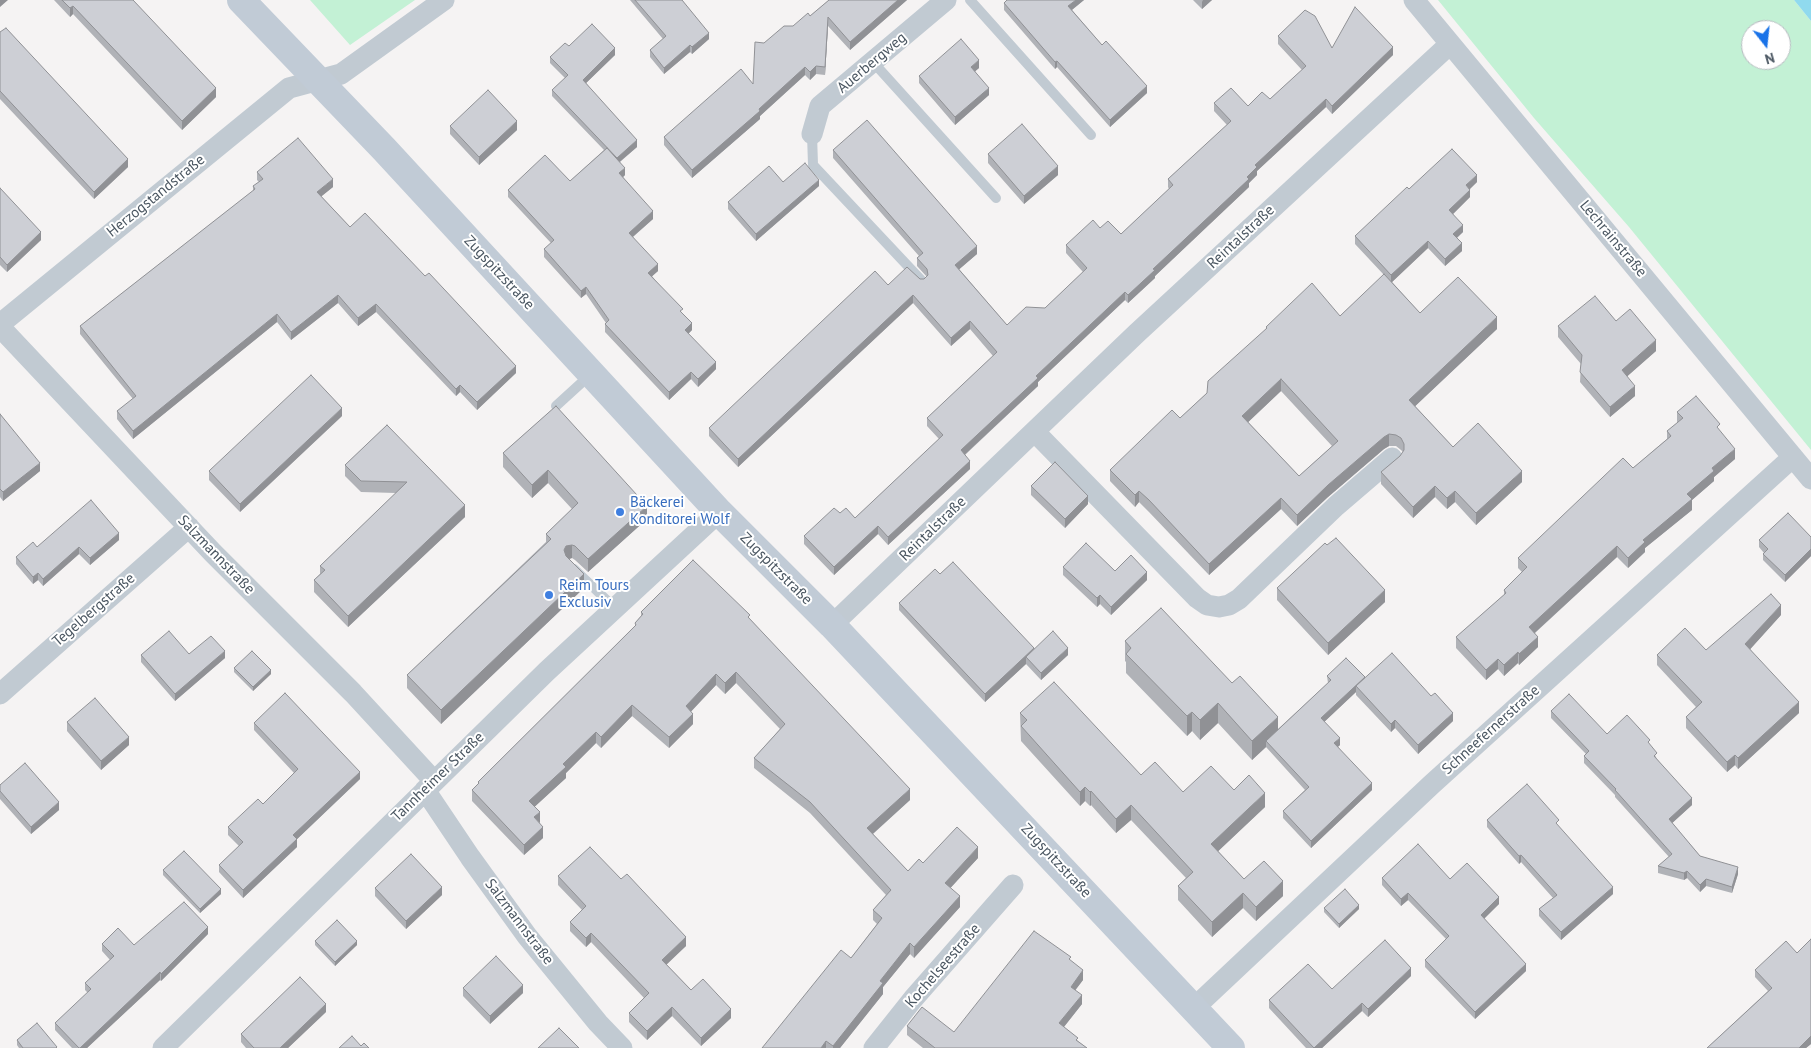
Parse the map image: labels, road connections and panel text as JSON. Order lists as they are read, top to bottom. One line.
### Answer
{"streets":{"street":["Auerbergweg","Herzogstandstraße","Reintalstraße","Lechrainstraße","Zugspitzstraße","Salzmannstraße","Tegelbergstraße","Schneefernerstraße","Tannheimer Straße","Kochelseestraße"]},"crossings":[["Herzogstandstraße","Zugspitzstraße"],["Herzogstandstraße","Salzmannstraße"],["Reintalstraße","Lechrainstraße"],["Reintalstraße","Zugspitzstraße"],["Lechrainstraße","Schneefernerstraße"],["Zugspitzstraße","Schneefernerstraße"],["Zugspitzstraße","Tannheimer Straße"],["Salzmannstraße","Tegelbergstraße"],["Salzmannstraße","Tannheimer Straße"]],"places":["Bäckerei Konditorei Wolf","Reim Tours Exclusiv"],"north":"bottom"}
